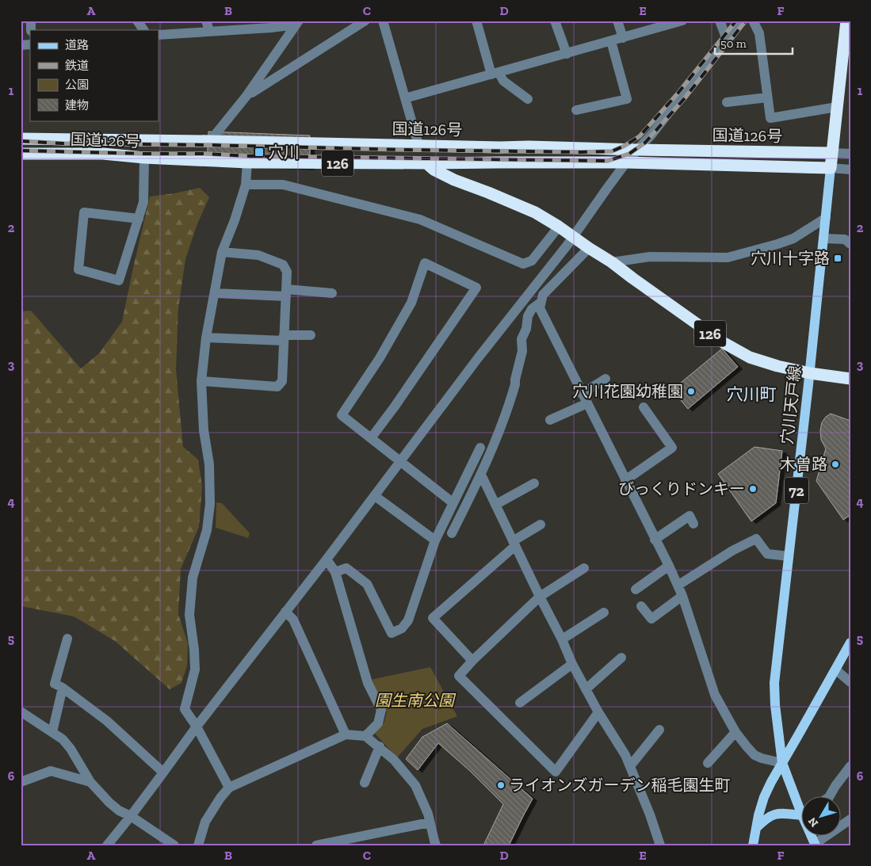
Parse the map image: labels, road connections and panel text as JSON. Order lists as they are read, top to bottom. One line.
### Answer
{"streets":{"highway":["国道126号","126"],"main road":["穴川天戸線","72"]},"crossings":[["国道126号","126"],["国道126号","穴川天戸線"],["126","穴川天戸線"]],"districts":["穴川町"],"parks":["園生南公園"],"places":{"transit":["穴川","穴川十字路"],"other":["穴川花園幼稚園","木曽路","びっくりドンキー","ライオンズガーデン稲毛園生町"]},"legend":["道路","鉄道","公園","建物"],"scale_bar":"50 m","north":"bottom left","grid":{"columns":["A","B","C","D","E","F"],"rows":["1","2","3","4","5","6"]}}
